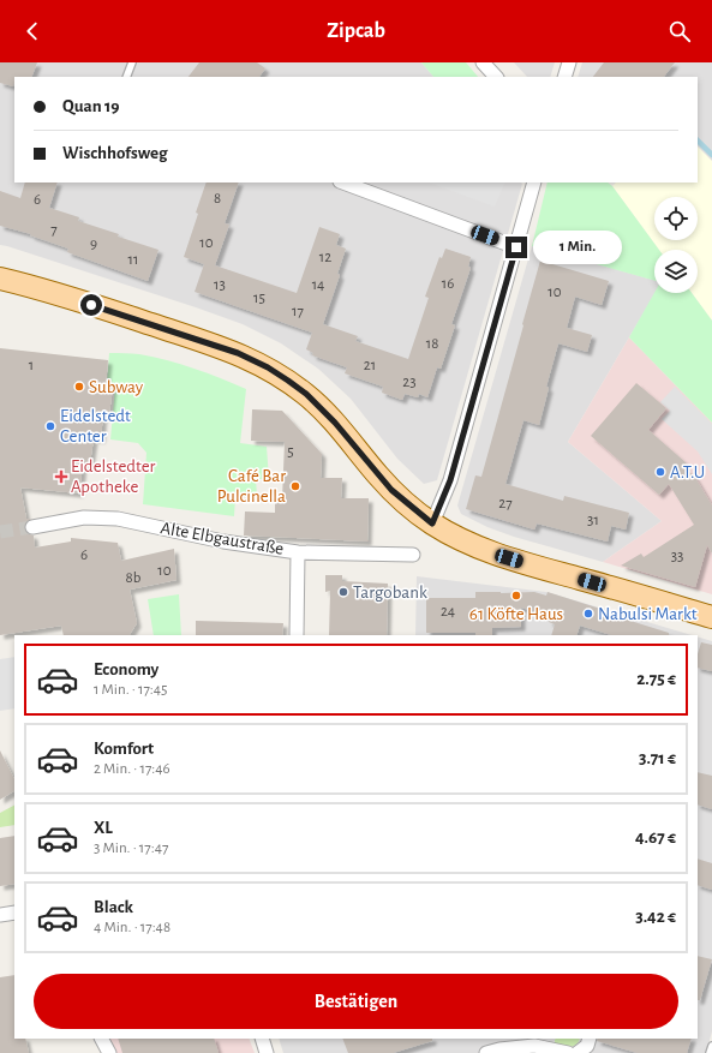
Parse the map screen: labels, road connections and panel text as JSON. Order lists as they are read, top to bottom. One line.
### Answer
{"streets":{"street":["Alte Elbgaustraße"]},"places":{"other":["Subway","Eidelstedt Center","A.T.U","Café Bar Pulcinella","Targobank","61 Köfte Haus","Nabulsi Markt"],"health":["Eidelstedter Apotheke"]},"house_numbers":["8","6","7","10","9","12","11","16","13","14","10","15","17","18","1","21","23","5","27","31","6","33","10","8b","24"],"page":{"header":"Zipcab","banner":["Quan 19","Wischhofsweg"],"bubble":"1 Min.","list":[{"name":"Economy","note":"1 Min. · 17:45","value":"2.75 €"},{"name":"Komfort","note":"2 Min. · 17:46","value":"3.71 €"},{"name":"XL","note":"3 Min. · 17:47","value":"4.67 €"},{"name":"Black","note":"4 Min. · 17:48","value":"3.42 €"}],"buttons":"Bestätigen"}}
